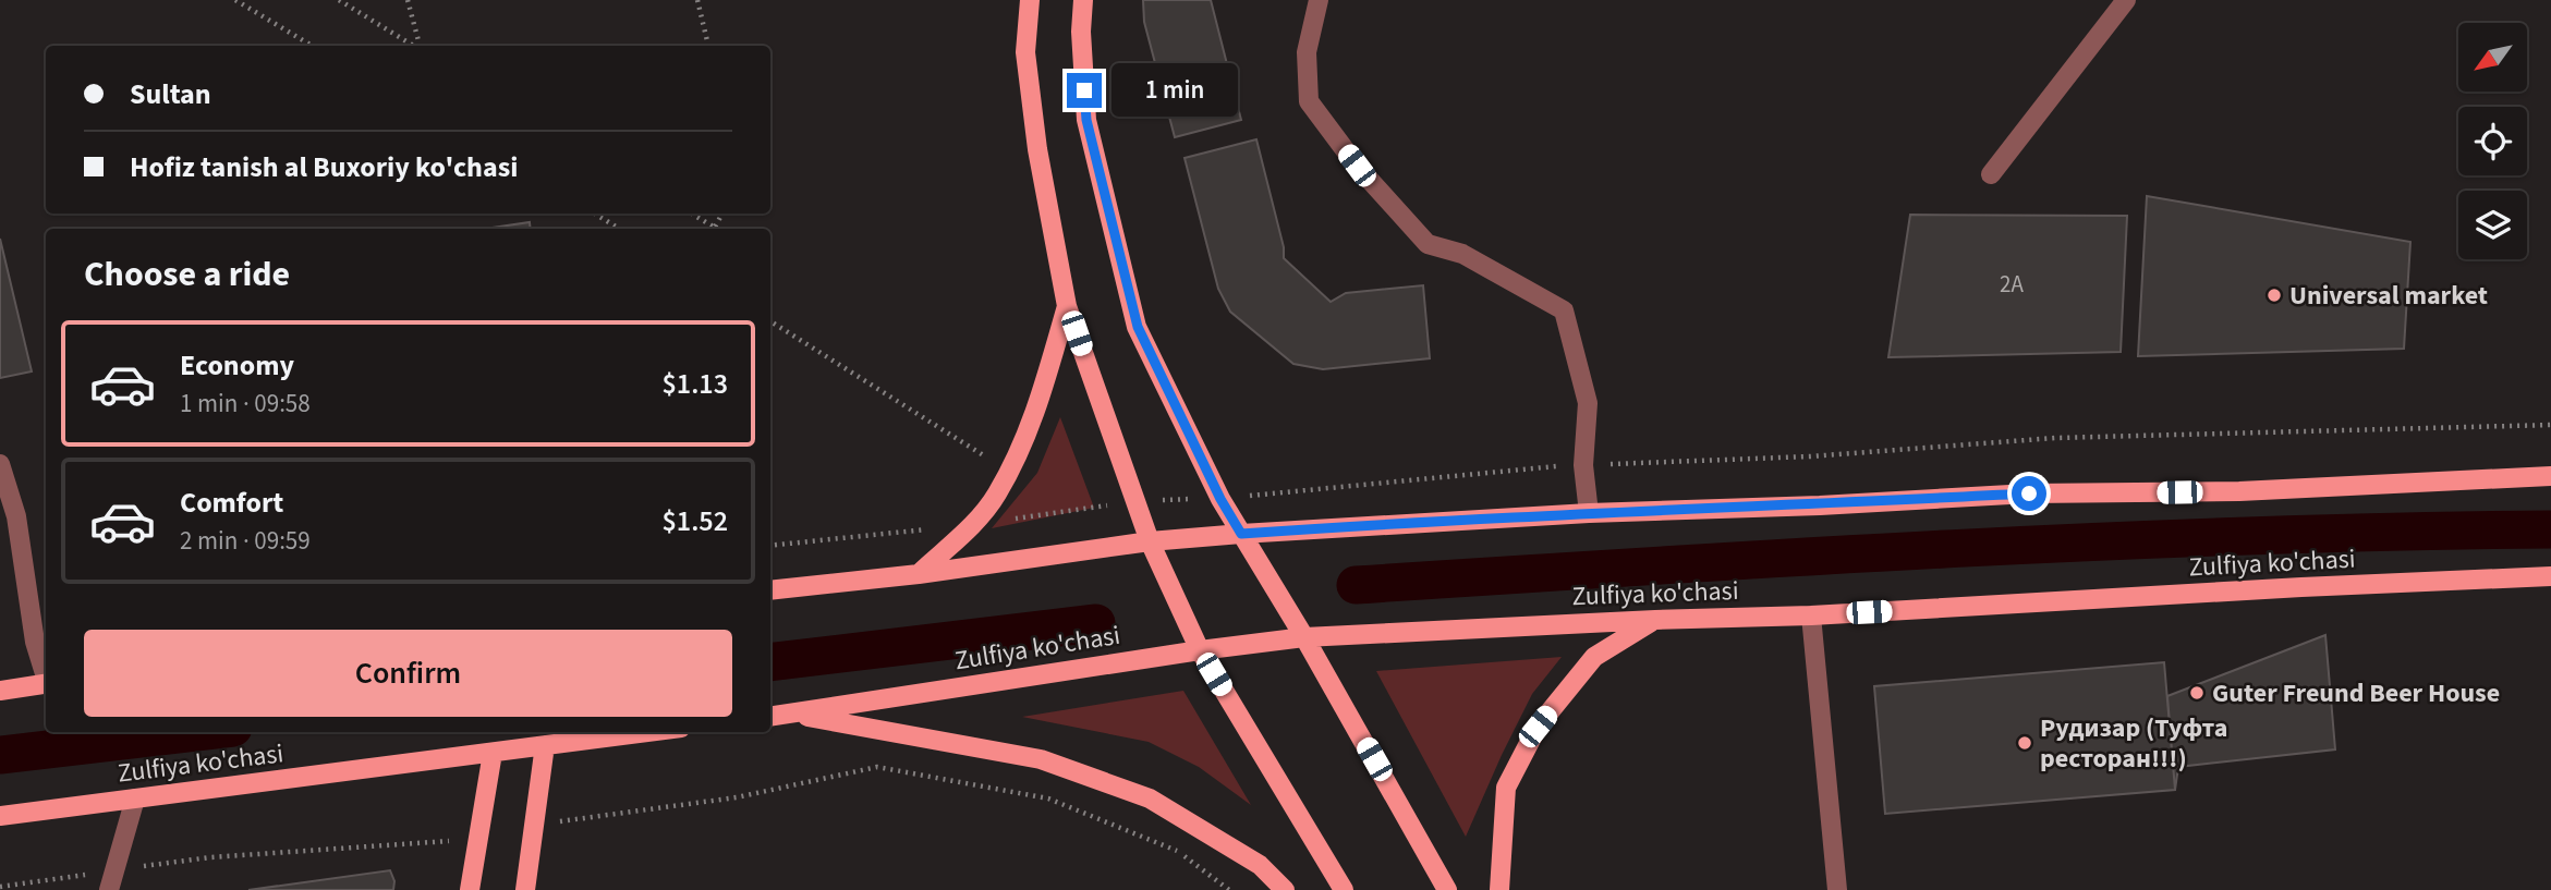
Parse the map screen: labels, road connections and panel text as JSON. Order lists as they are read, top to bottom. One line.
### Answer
{"streets":{"main road":["Zulfiya ko'chasi"]},"places":["Universal market","Guter Freund Beer House","Рудизар (Туфта ресторан!!!)"],"house_numbers":["2А"],"north":"bottom left","page":{"banner":["Sultan","Hofiz tanish al Buxoriy ko'chasi"],"bubble":"1 min","heading":"Choose a ride","list":[{"name":"Economy","note":"1 min · 09:58","value":"$1.13"},{"name":"Comfort","note":"2 min · 09:59","value":"$1.52"}],"buttons":"Confirm"}}
